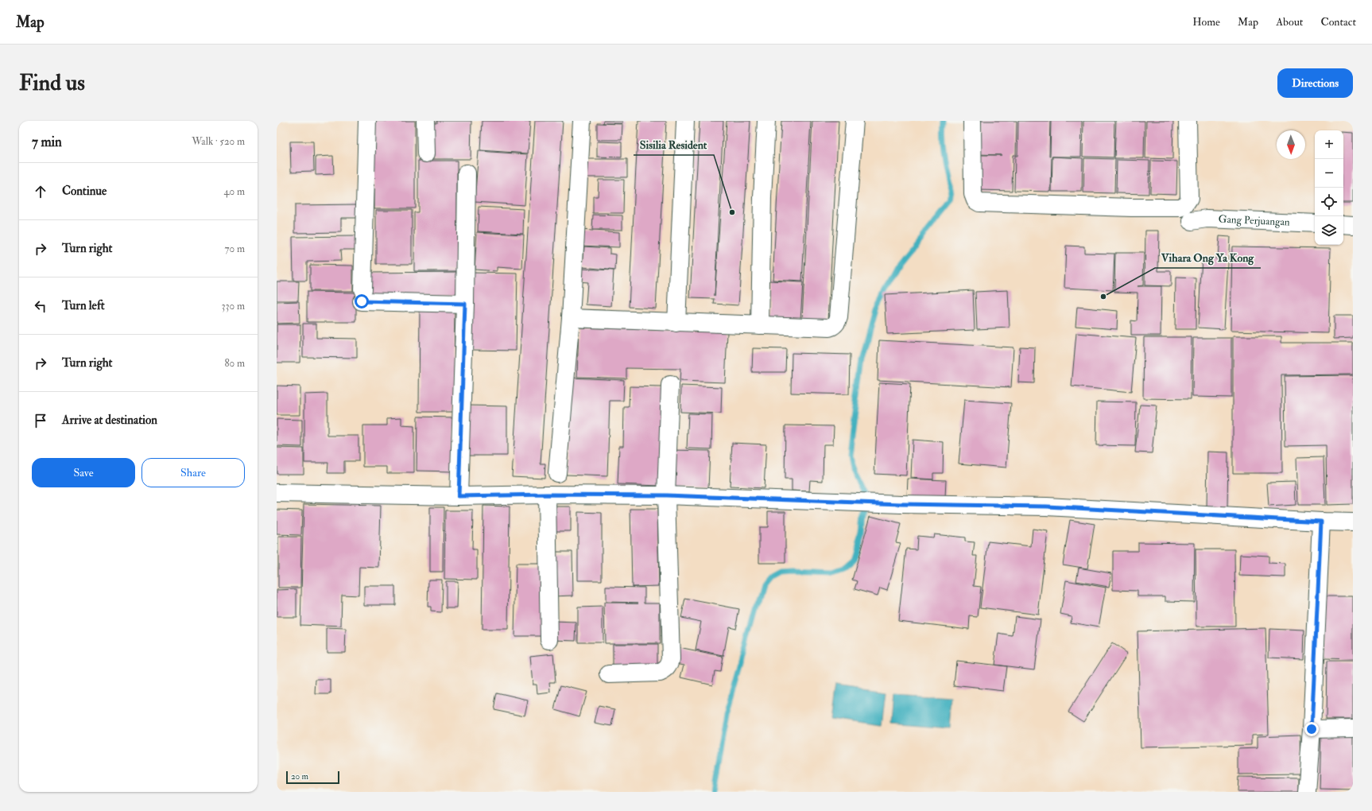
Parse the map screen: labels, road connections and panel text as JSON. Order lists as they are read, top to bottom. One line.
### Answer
{"streets":{"street":["Gang Perjuangan"]},"places":["Sisilia Resident","Vihara Ong Ya Kong"],"scale_bar":"20 m","north":"bottom","page":{"header":"Map","nav":["Home","Map","About","Contact"],"buttons":["Directions",["Save","Share"]],"title":"Find us","heading":["7 min","Walk · 520 m"],"map_buttons":["+","−"],"list":[["Continue","40 m"],["Turn right","70 m"],["Turn left","330 m"],["Turn right","80 m"],"Arrive at destination"],"scale":"20 m"}}
